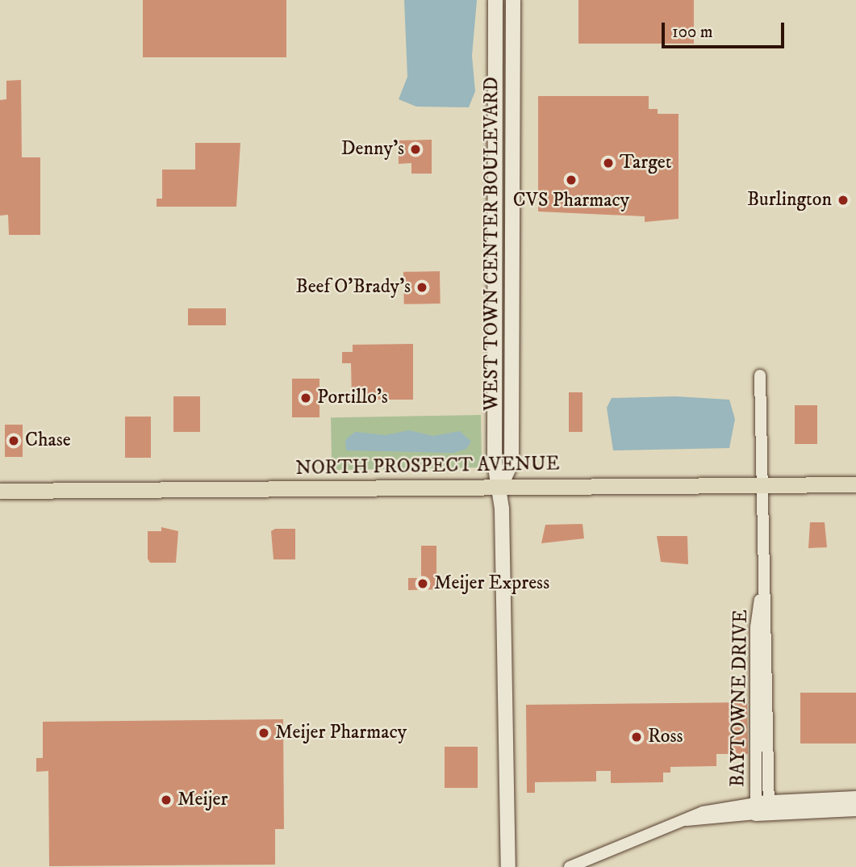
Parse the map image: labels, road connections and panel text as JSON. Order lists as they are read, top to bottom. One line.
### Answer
{"streets":{"main road":["WEST TOWN CENTER BOULEVARD","NORTH PROSPECT AVENUE"],"street":["BAYTOWNE DRIVE"]},"crossings":[["WEST TOWN CENTER BOULEVARD","NORTH PROSPECT AVENUE"],["NORTH PROSPECT AVENUE","BAYTOWNE DRIVE"]],"places":["Denny's","Target","CVS Pharmacy","Burlington","Beef O'Brady's","Portillo's","Chase","Meijer Express","Meijer Pharmacy","Ross","Meijer"],"scale_bar":"100 m"}
